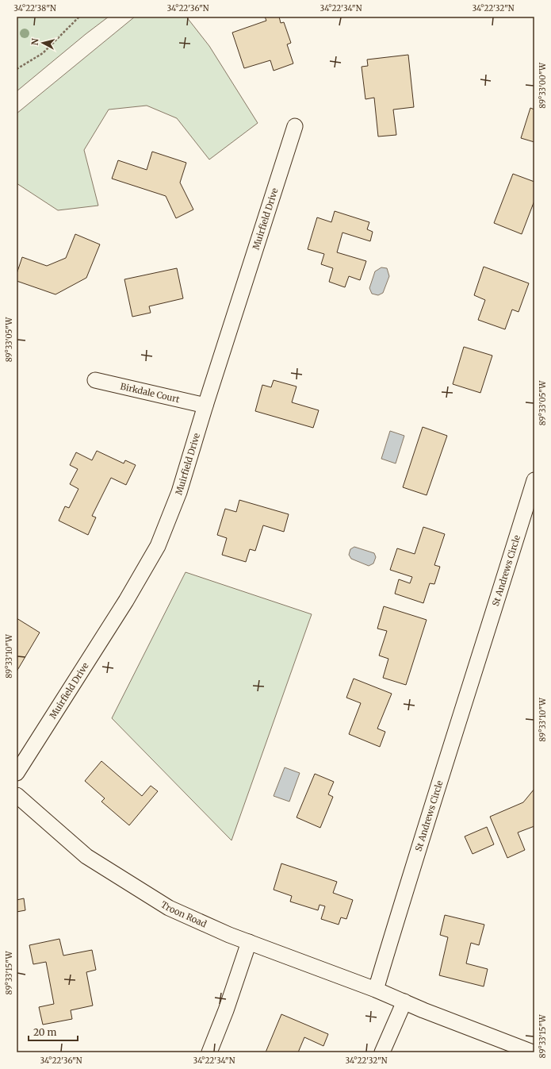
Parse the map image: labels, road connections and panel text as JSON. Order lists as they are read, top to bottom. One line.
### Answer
{"streets":{"street":["Muirfield Drive","Birkdale Court","St Andrews Circle","Troon Road"]},"crossings":[["Muirfield Drive","Birkdale Court"],["St Andrews Circle","Troon Road"]],"scale_bar":"20 m","north":"left","coordinates":["34°22'38\"N","34°22'36\"N","34°22'34\"N","34°22'32\"N","89°33'00\"W","89°33'05\"W","89°33'10\"W","89°33'15\"W"]}
